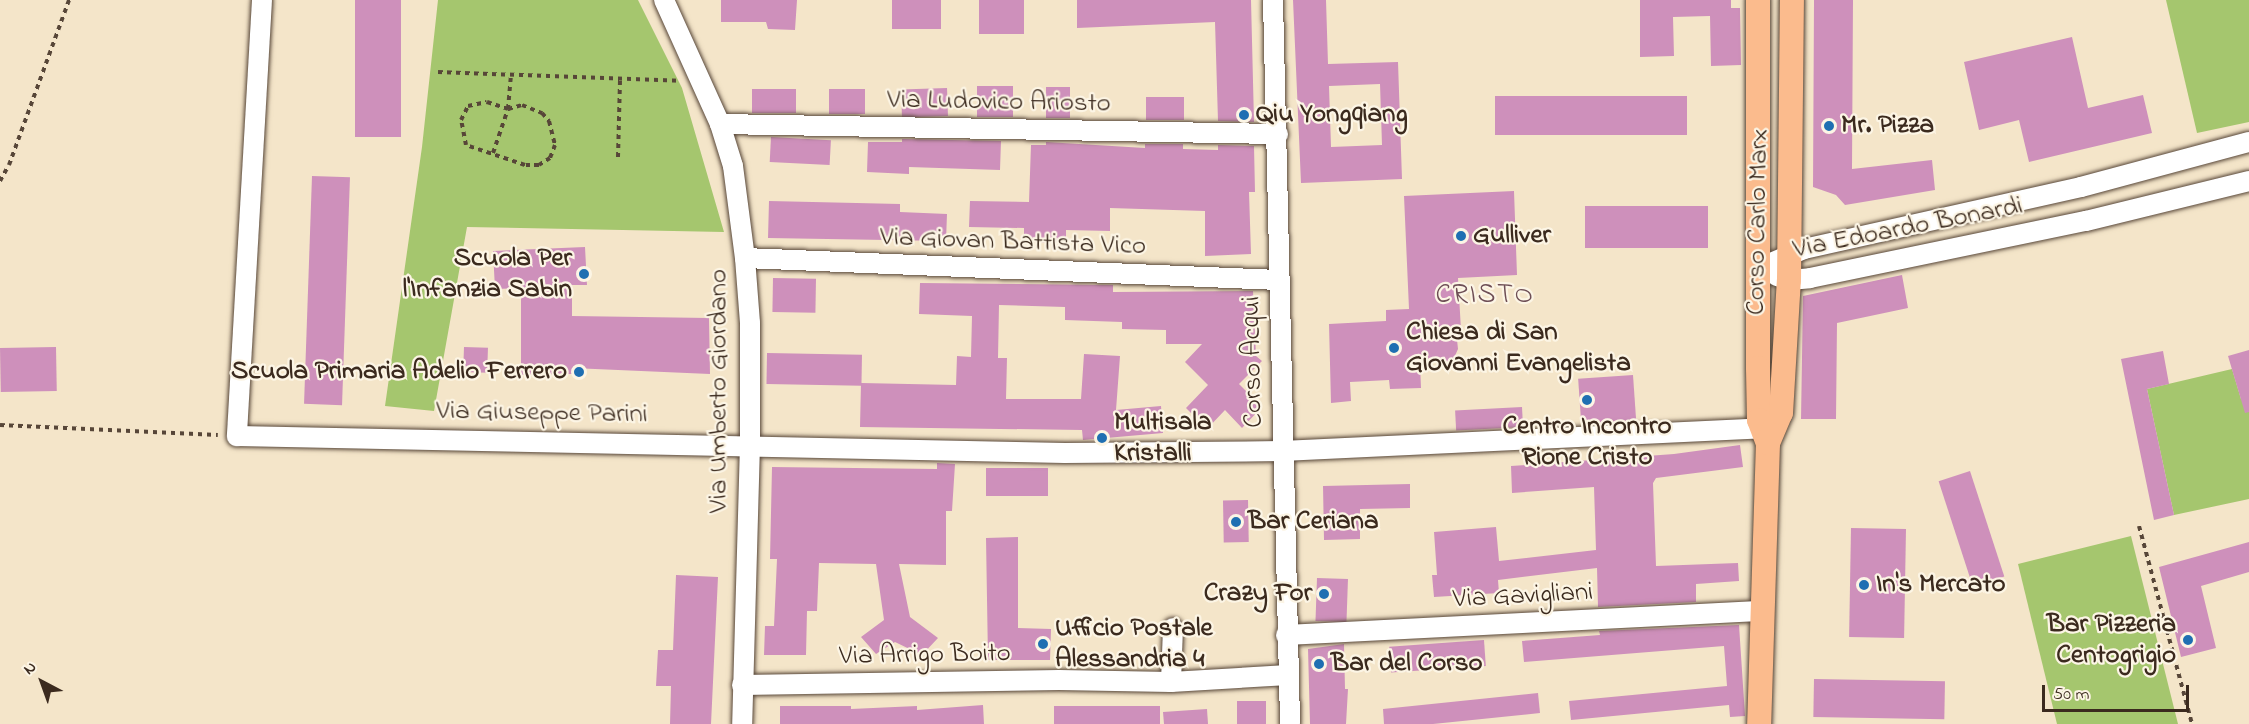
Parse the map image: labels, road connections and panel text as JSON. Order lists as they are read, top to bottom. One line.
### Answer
{"streets":{"main road":["Corso Carlo Marx"],"street":["Via Ludovico Ariosto","Via Edoardo Bonardi","Via Giovan Battista Vico","Corso Acqui","Via Umberto Giordano","Via Giuseppe Parini","Via Gavigliani","Via Arrigo Boito"]},"crossings":[["Via Ludovico Ariosto","Corso Acqui"],["Via Ludovico Ariosto","Via Umberto Giordano"],["Corso Carlo Marx","Via Edoardo Bonardi"],["Corso Carlo Marx","Via Giuseppe Parini"],["Corso Carlo Marx","Via Gavigliani"],["Via Giovan Battista Vico","Corso Acqui"],["Via Giovan Battista Vico","Via Umberto Giordano"],["Corso Acqui","Via Giuseppe Parini"],["Corso Acqui","Via Gavigliani"],["Corso Acqui","Via Arrigo Boito"],["Via Umberto Giordano","Via Giuseppe Parini"],["Via Umberto Giordano","Via Arrigo Boito"]],"districts":["CRISTO"],"places":["Qiu Yongqiang","Mr. Pizza","Gulliver","Scuola Per l'Infanzia Sabin","Chiesa di San Giovanni Evangelista","Scuola Primaria Adelio Ferrero","Centro Incontro Rione Cristo","Multisala Kristalli","Bar Ceriana","In's Mercato","Crazy For","Bar Pizzeria Centogrigio","Ufficio Postale Alessandria 4","Bar del Corso"],"scale_bar":"50 m","north":"top left"}
